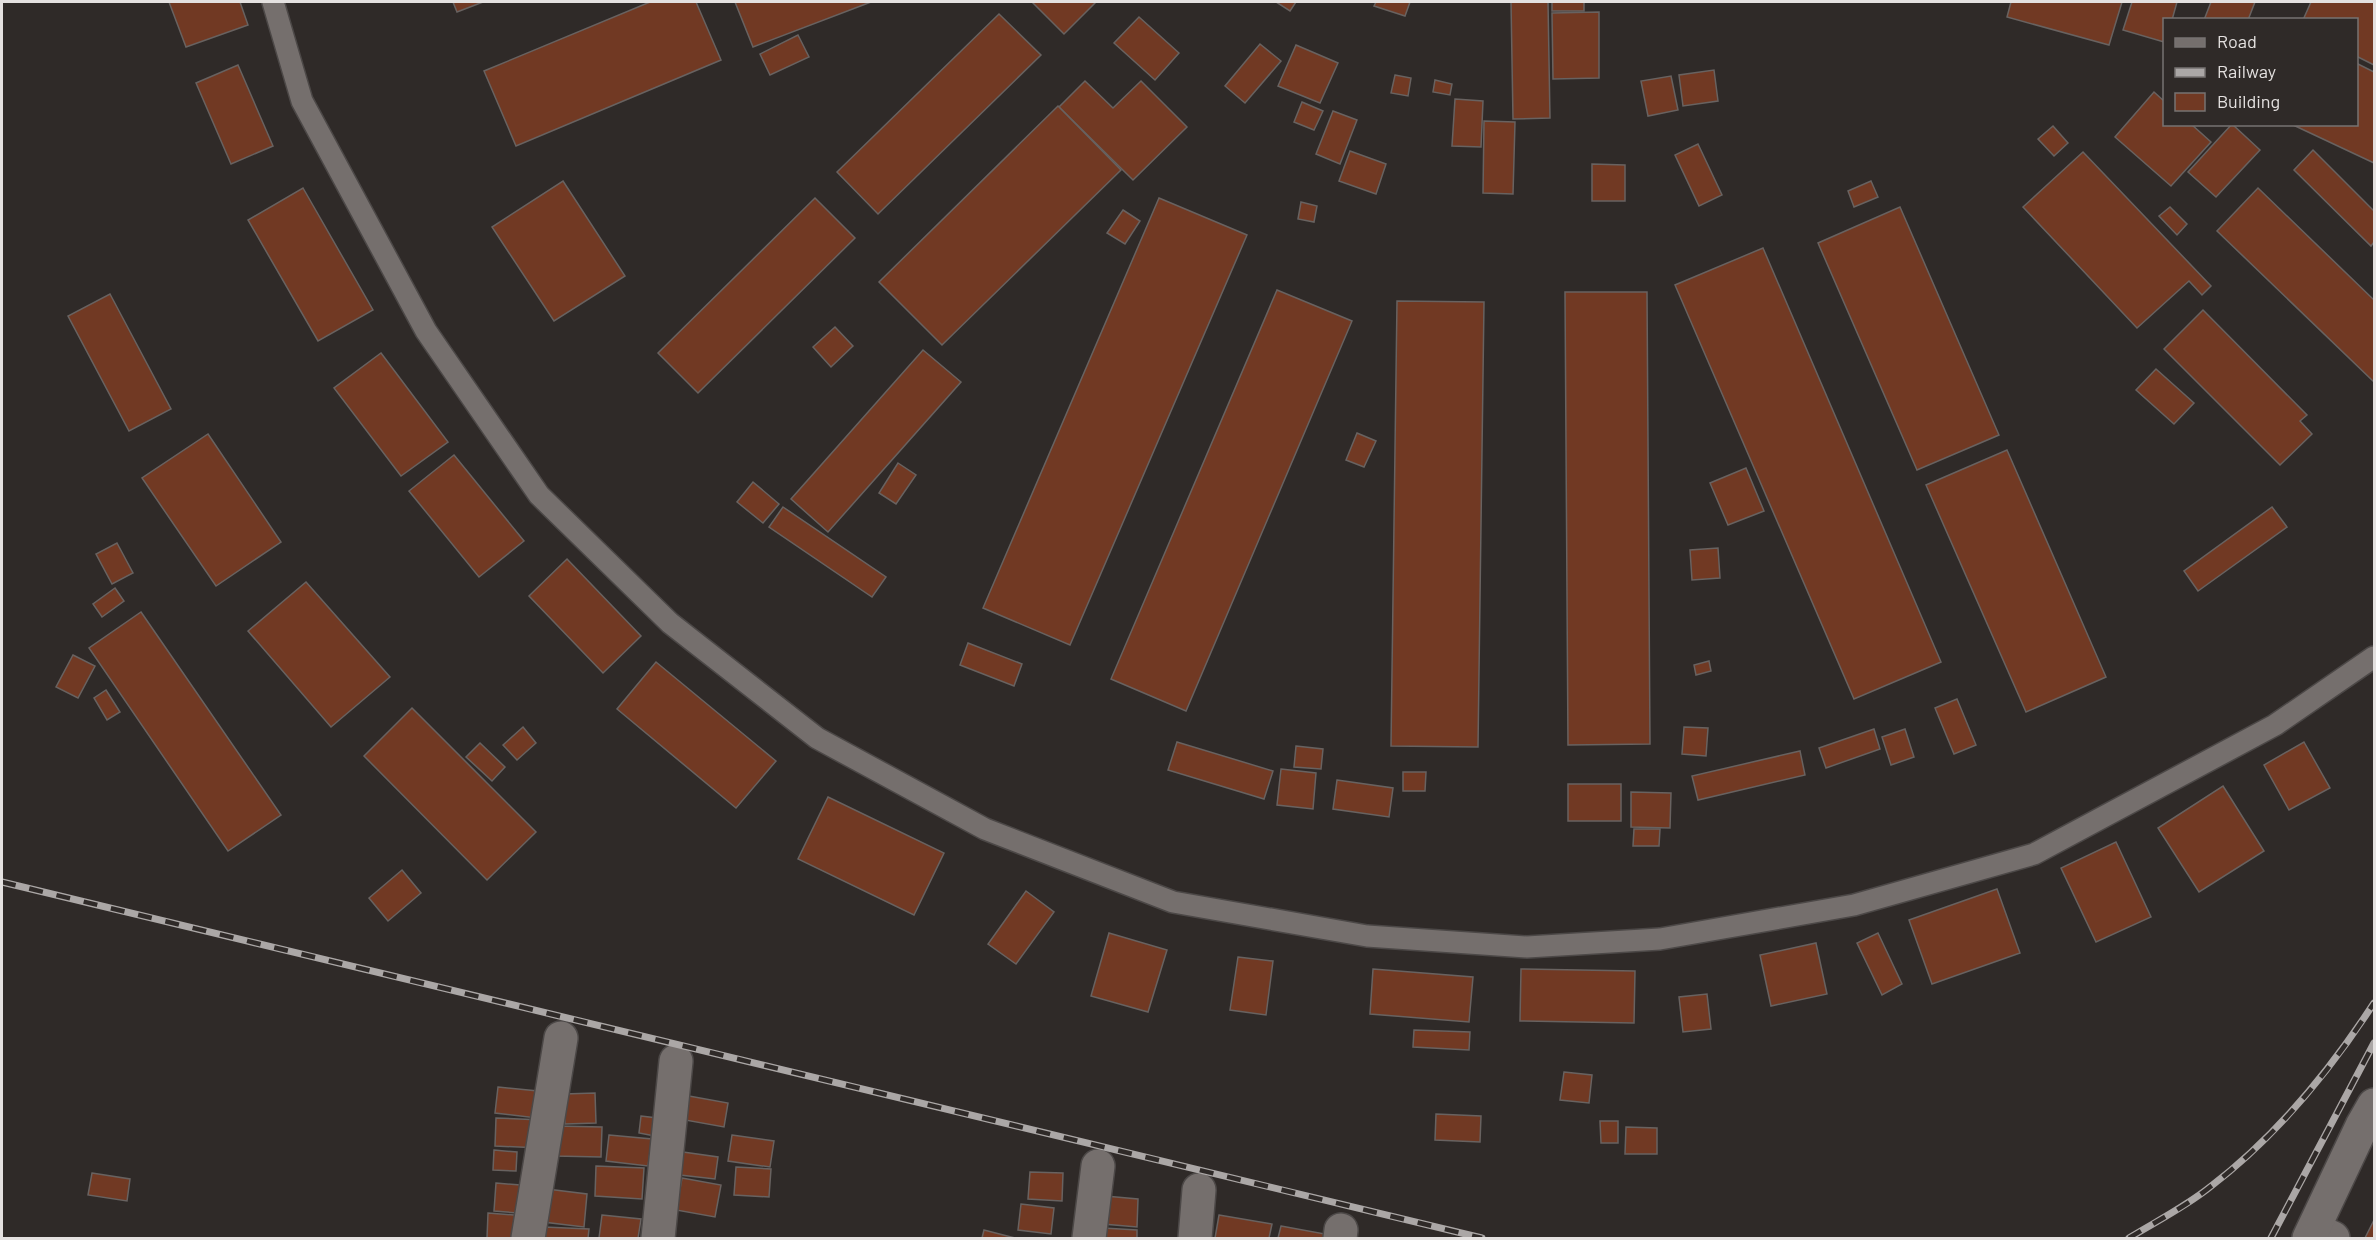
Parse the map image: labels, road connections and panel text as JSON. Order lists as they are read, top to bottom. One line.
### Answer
{"legend":["Road","Railway","Building"]}
